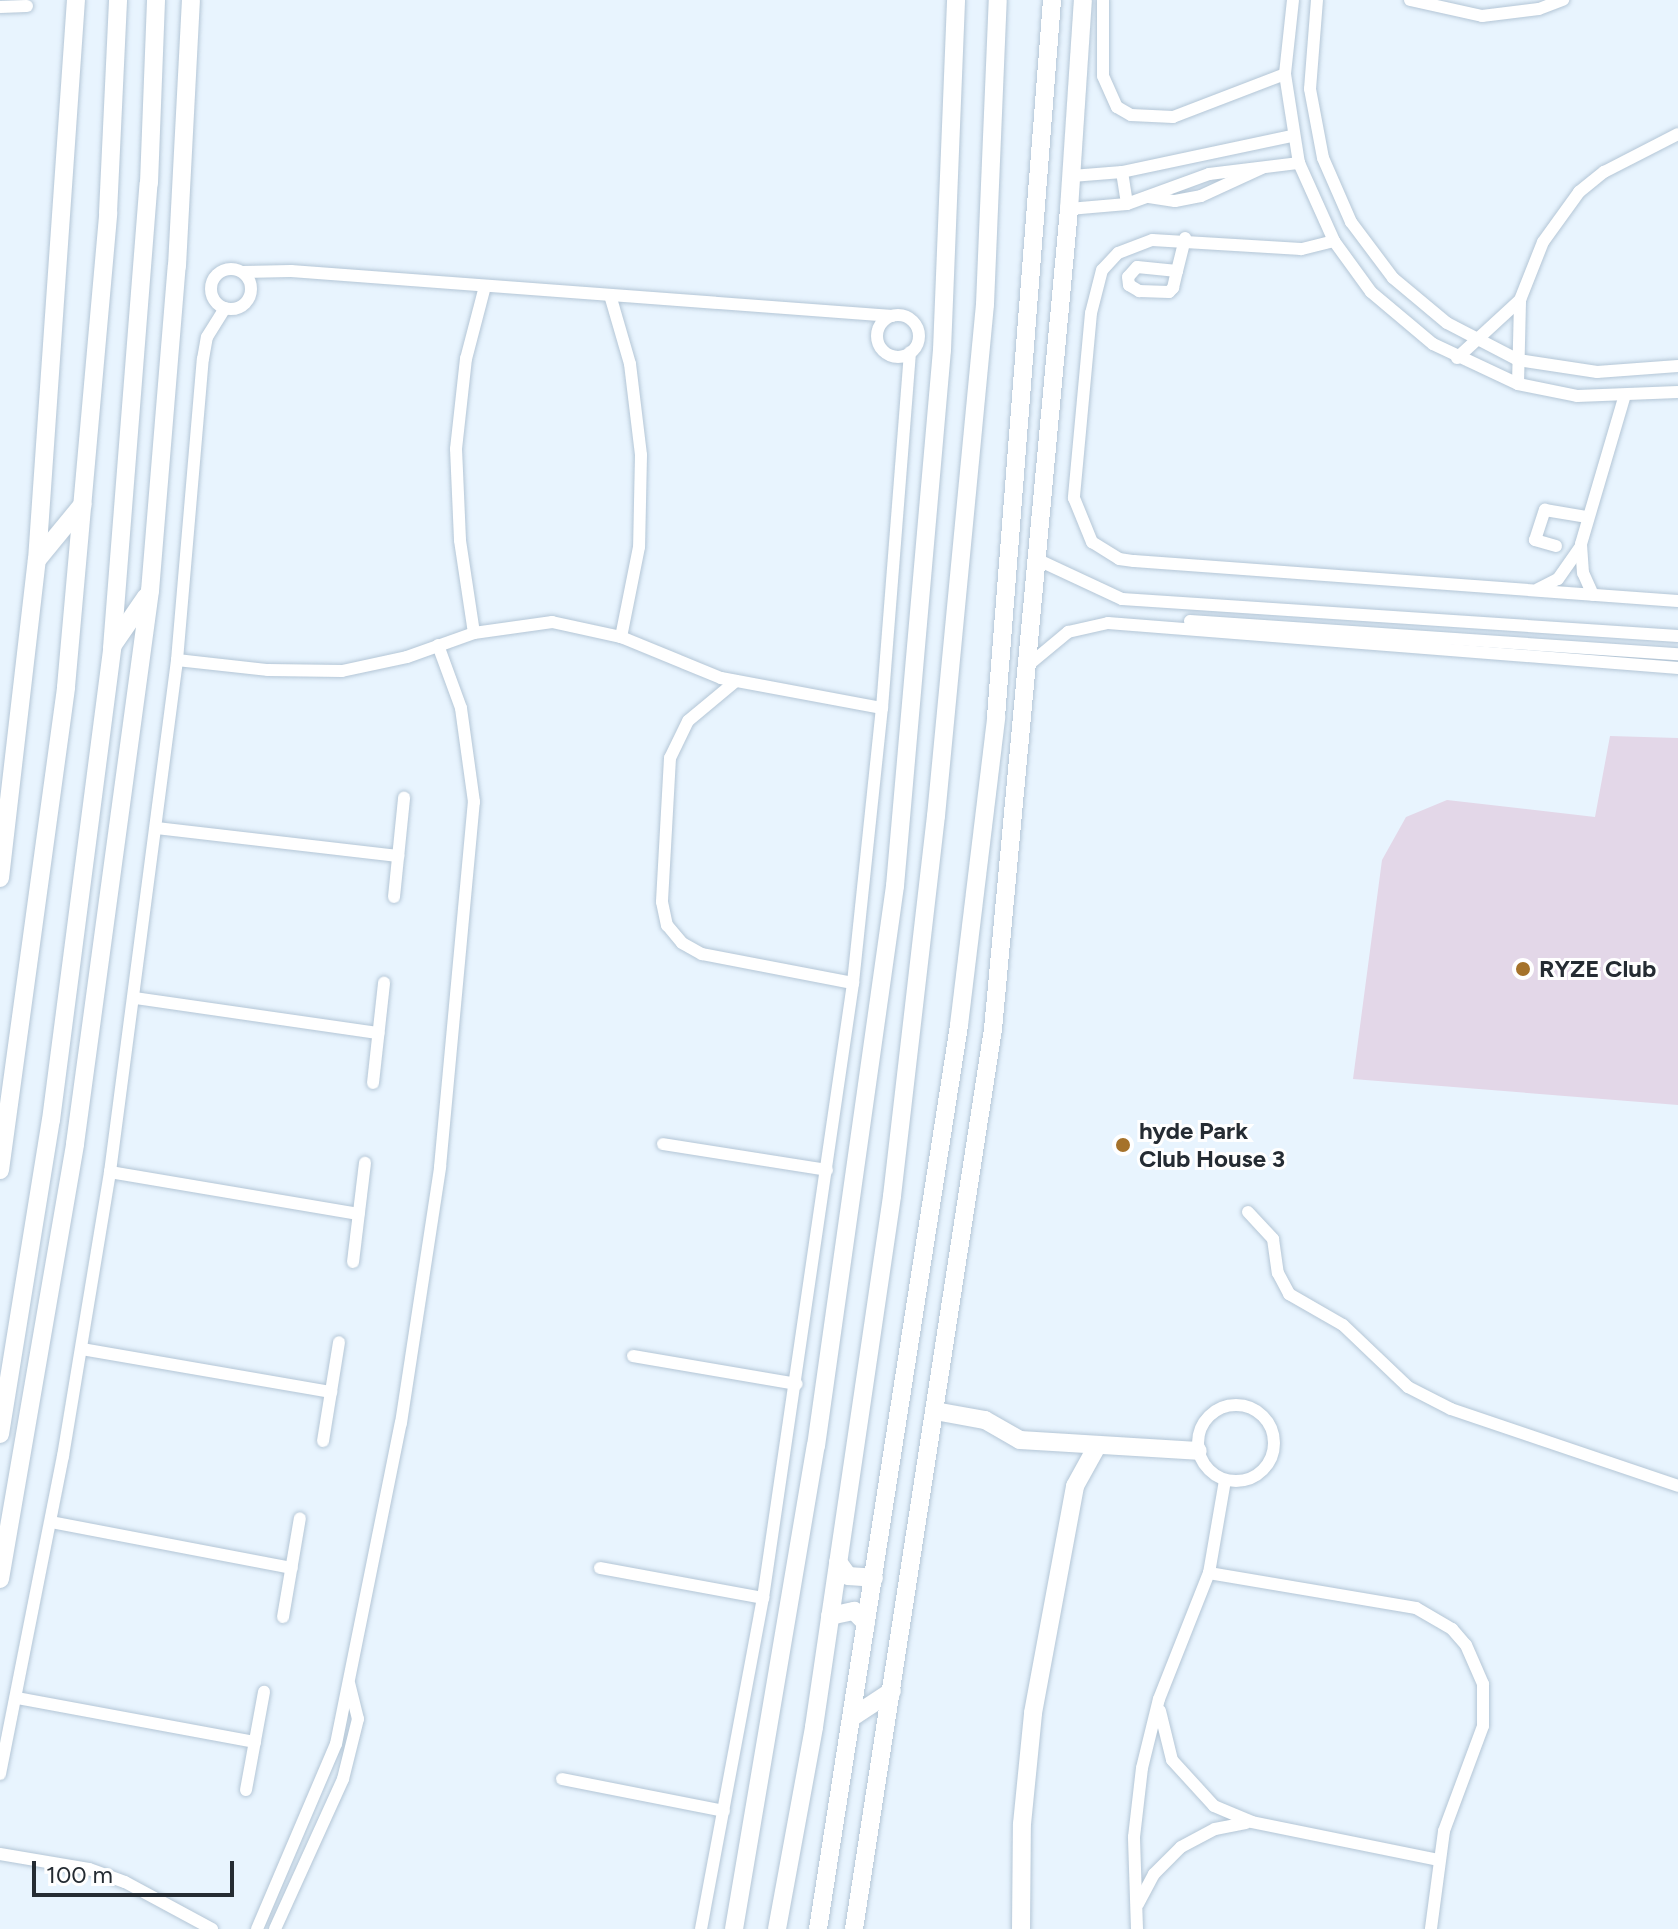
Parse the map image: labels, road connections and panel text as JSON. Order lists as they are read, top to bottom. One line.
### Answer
{"places":["RYZE Club","hyde Park Club House 3"],"scale_bar":"100 m"}
